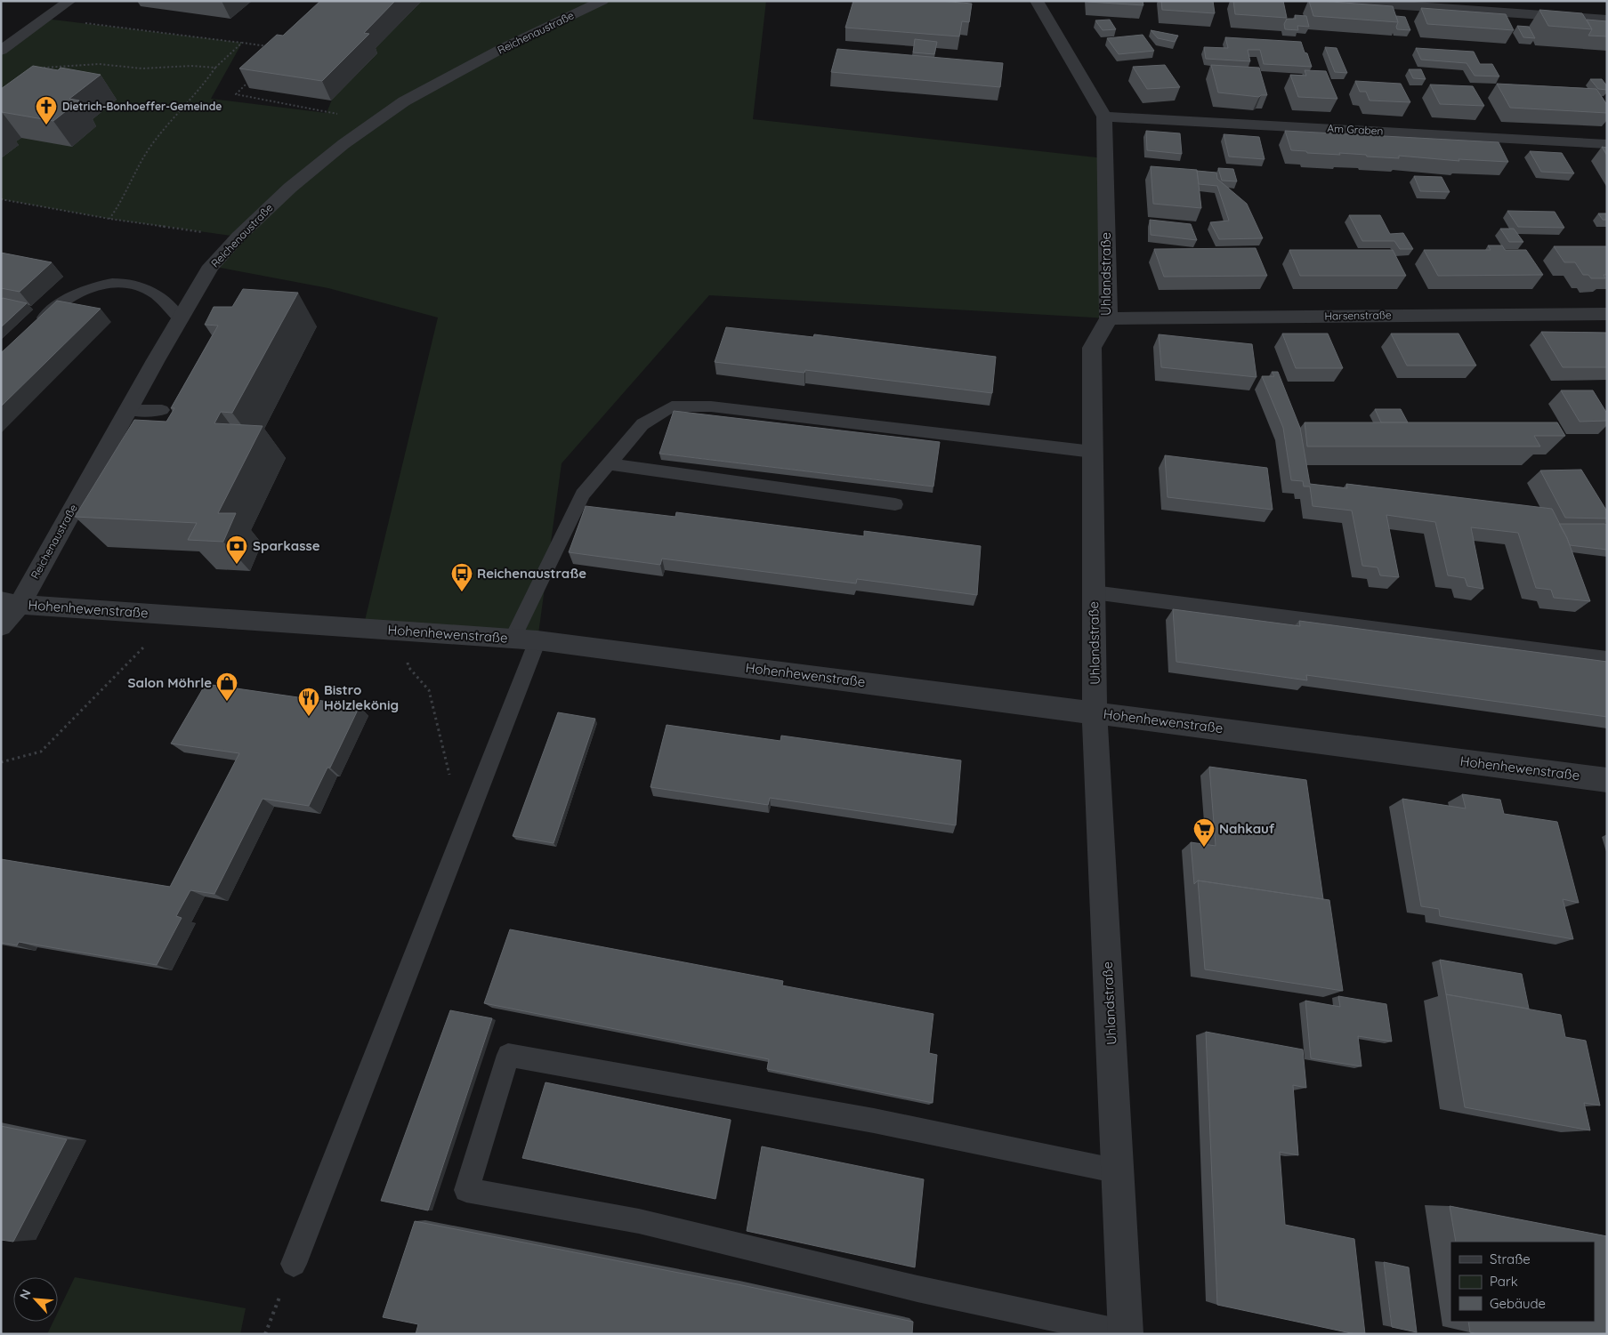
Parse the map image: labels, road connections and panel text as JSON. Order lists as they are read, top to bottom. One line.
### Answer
{"streets":{"street":["Reichenaustraße","Am Graben","Uhlandstraße","Harsenstraße","Hohenhewenstraße"]},"crossings":[["Reichenaustraße","Hohenhewenstraße"],["Am Graben","Uhlandstraße"],["Uhlandstraße","Harsenstraße"],["Uhlandstraße","Hohenhewenstraße"]],"places":{"church":["Dietrich-Bonhoeffer-Gemeinde"],"bank":["Sparkasse"],"bus stop":["Reichenaustraße"],"shop":["Salon Möhrle"],"restaurant":["Bistro Hölzlekönig"],"supermarket":["Nahkauf"]},"legend":["Straße","Park","Gebäude"],"north":"top left"}
